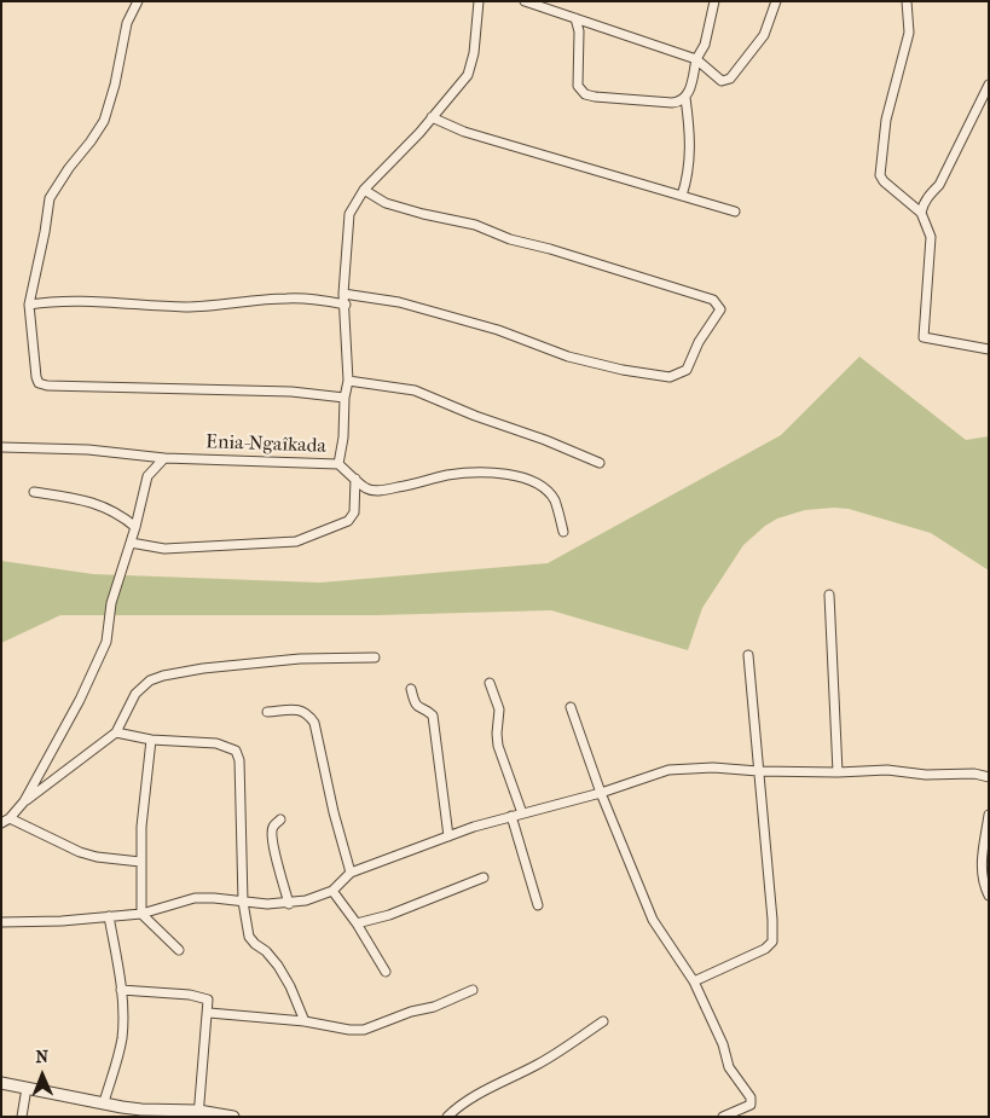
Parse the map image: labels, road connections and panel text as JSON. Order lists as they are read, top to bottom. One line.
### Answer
{"streets":{"street":["Enia-Ngaîkada"]},"north":"top"}
